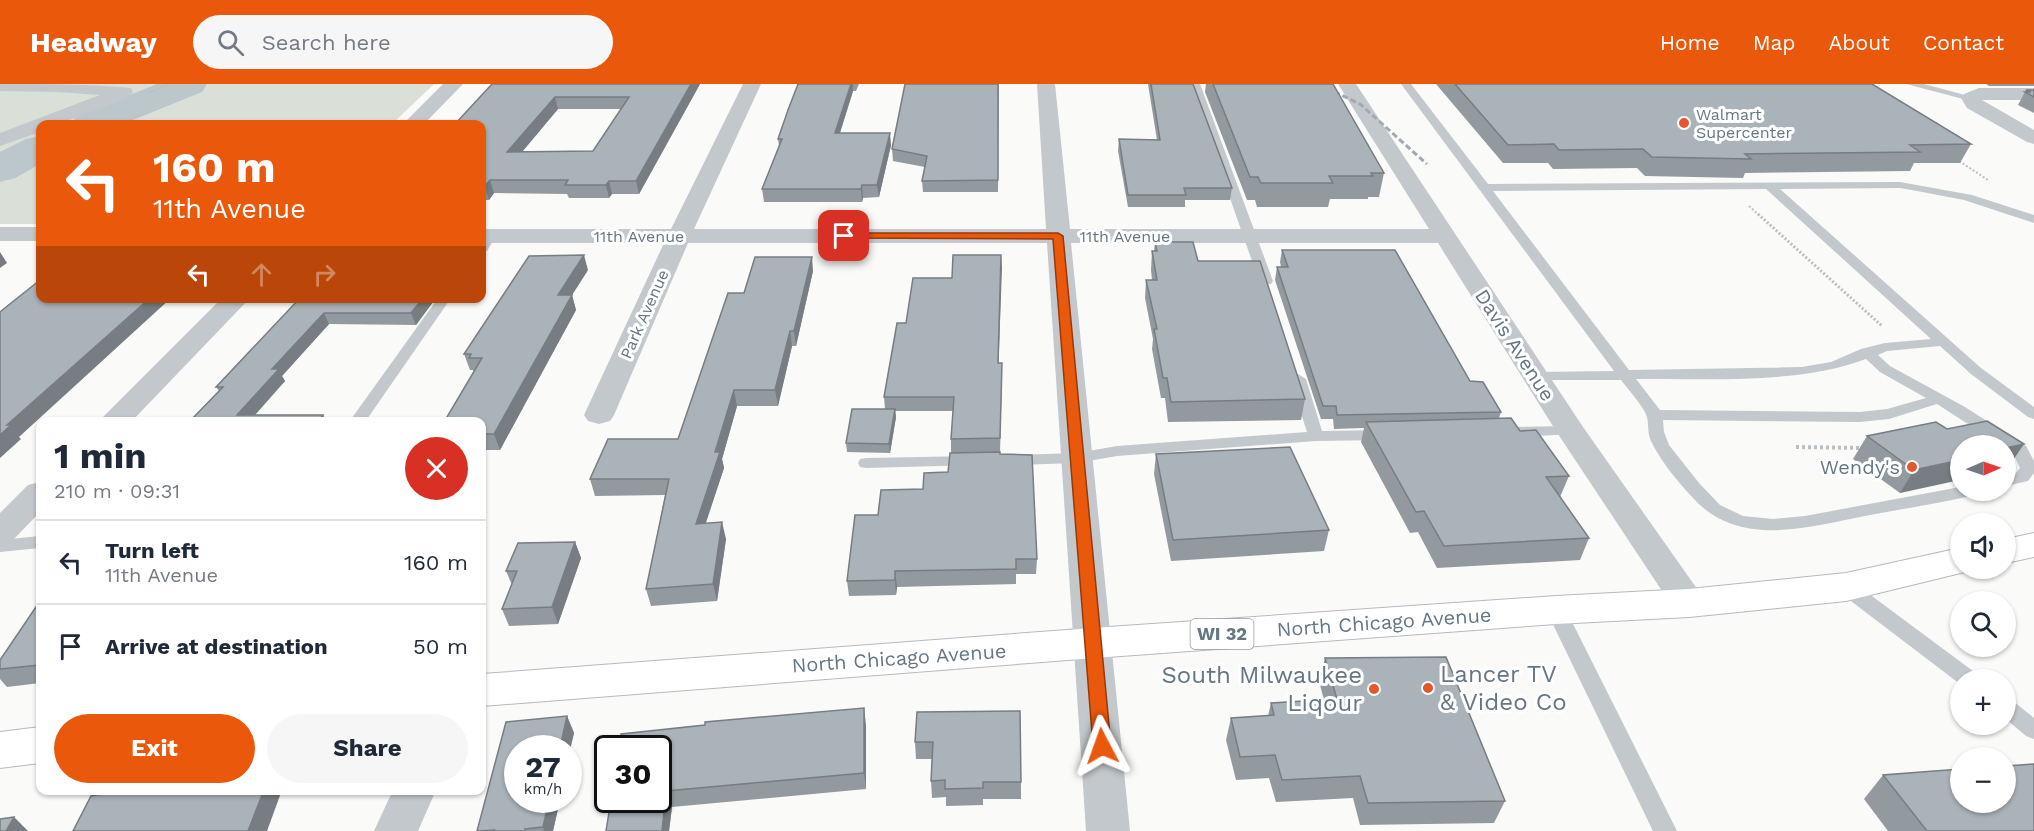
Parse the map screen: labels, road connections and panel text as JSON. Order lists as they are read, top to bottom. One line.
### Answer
{"streets":{"main road":["North Chicago Avenue","WI 32"],"street":["11th Avenue","Park Avenue","Davis Avenue"]},"crossings":[["11th Avenue","Park Avenue"],["11th Avenue","Davis Avenue"],["Davis Avenue","North Chicago Avenue"]],"places":["Walmart Supercenter","Wendy's","Lancer TV & Video Co","South Milwaukee Liqour"],"north":"right","page":{"header":"Headway","search":"Search here","nav":["Home","Map","About","Contact"],"turn":["160 m","11th Avenue"],"heading":["1 min","210 m · 09:31"],"map_buttons":["+","−"],"list":[{"name":"Turn left","note":"11th Avenue","value":"160 m"},{"name":"Arrive at destination","value":"50 m"}],"buttons":["Exit","Share"],"speed":"27 km/h","limit":"30"}}
